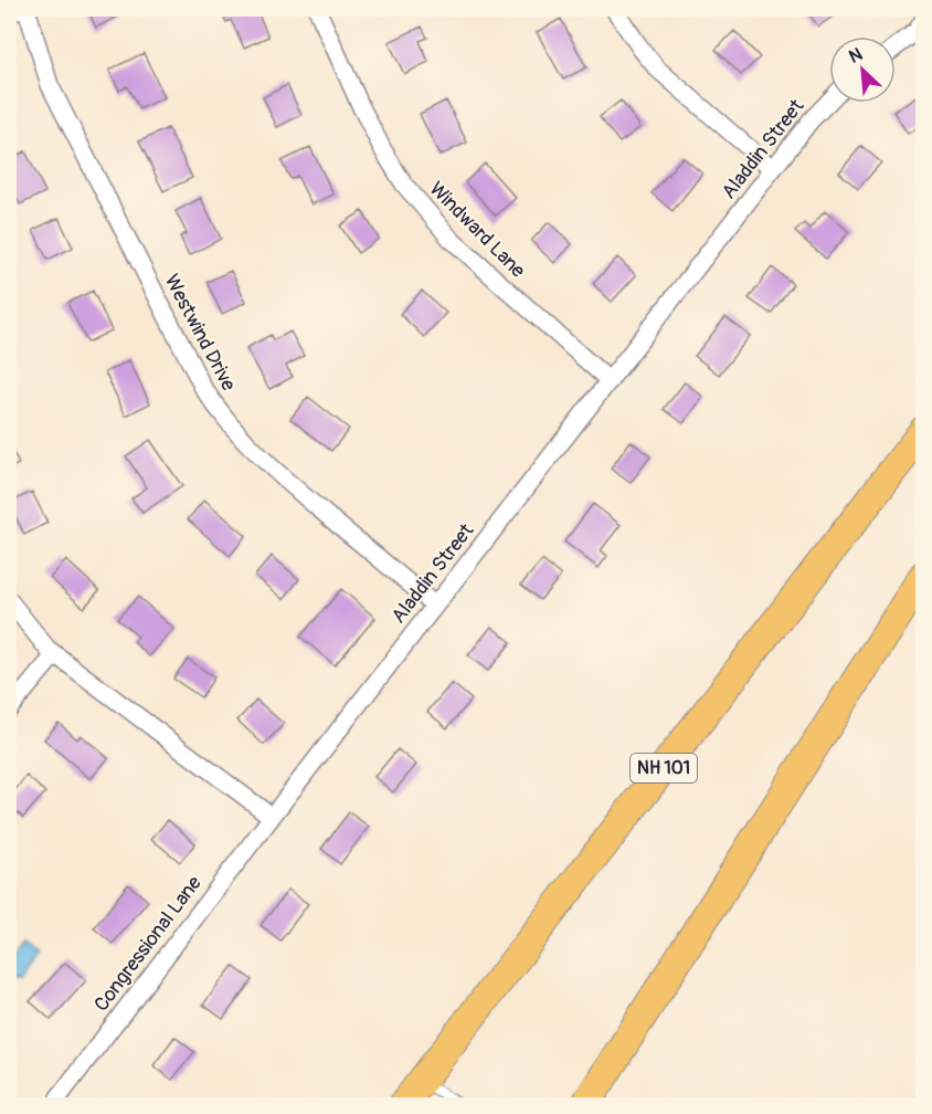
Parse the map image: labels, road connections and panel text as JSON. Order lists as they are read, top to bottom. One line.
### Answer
{"streets":{"highway":["NH 101"],"street":["Aladdin Street","Windward Lane","Westwind Drive","Congressional Lane"]},"crossings":[["Aladdin Street","Windward Lane"],["Aladdin Street","Westwind Drive"],["Aladdin Street","Congressional Lane"]],"north":"top left"}
